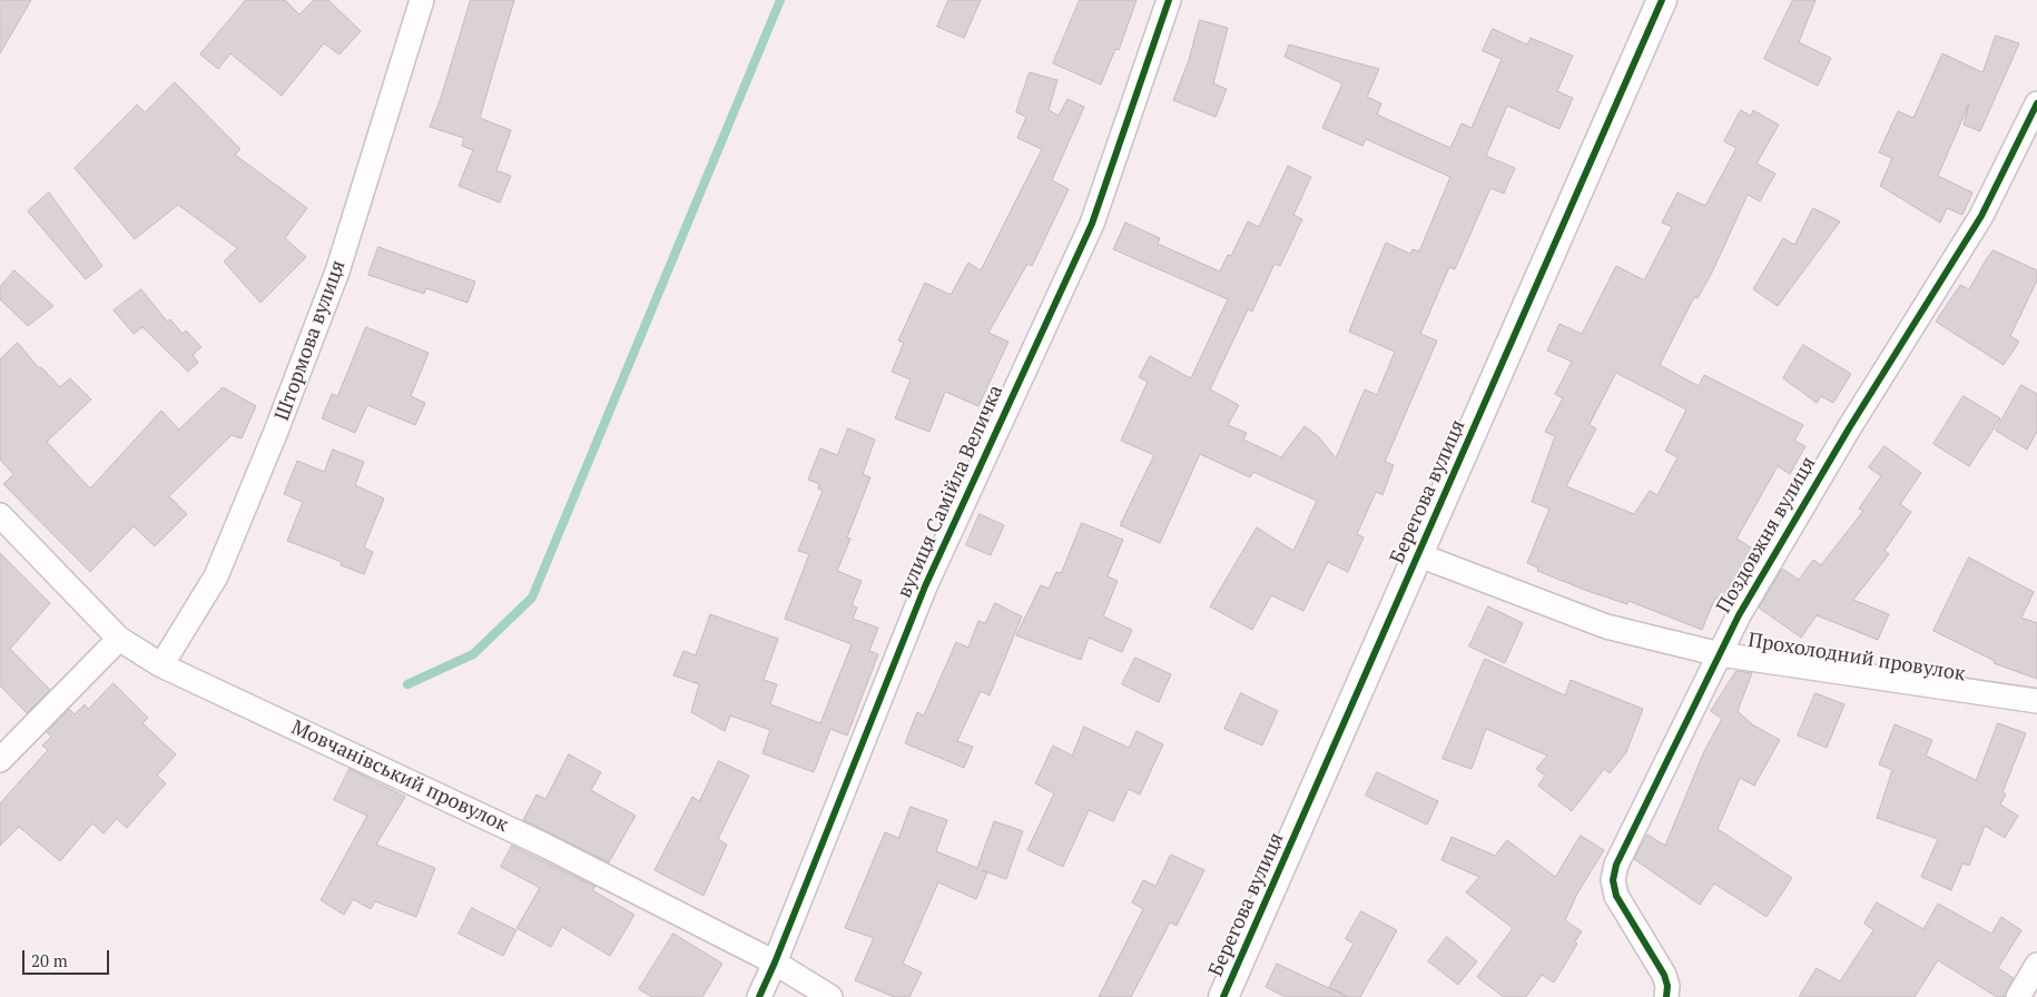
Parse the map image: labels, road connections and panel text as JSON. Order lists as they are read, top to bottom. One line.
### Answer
{"streets":{"street":["Штормова вулиця","вулиця Самійла Величка","Берегова вулиця","Поздовжня вулиця","Прохолодний провулок","Мовчанівський провулок"]},"crossings":[["Штормова вулиця","Мовчанівський провулок"],["вулиця Самійла Величка","Мовчанівський провулок"],["Берегова вулиця","Прохолодний провулок"],["Поздовжня вулиця","Прохолодний провулок"]],"scale_bar":"20 m"}
